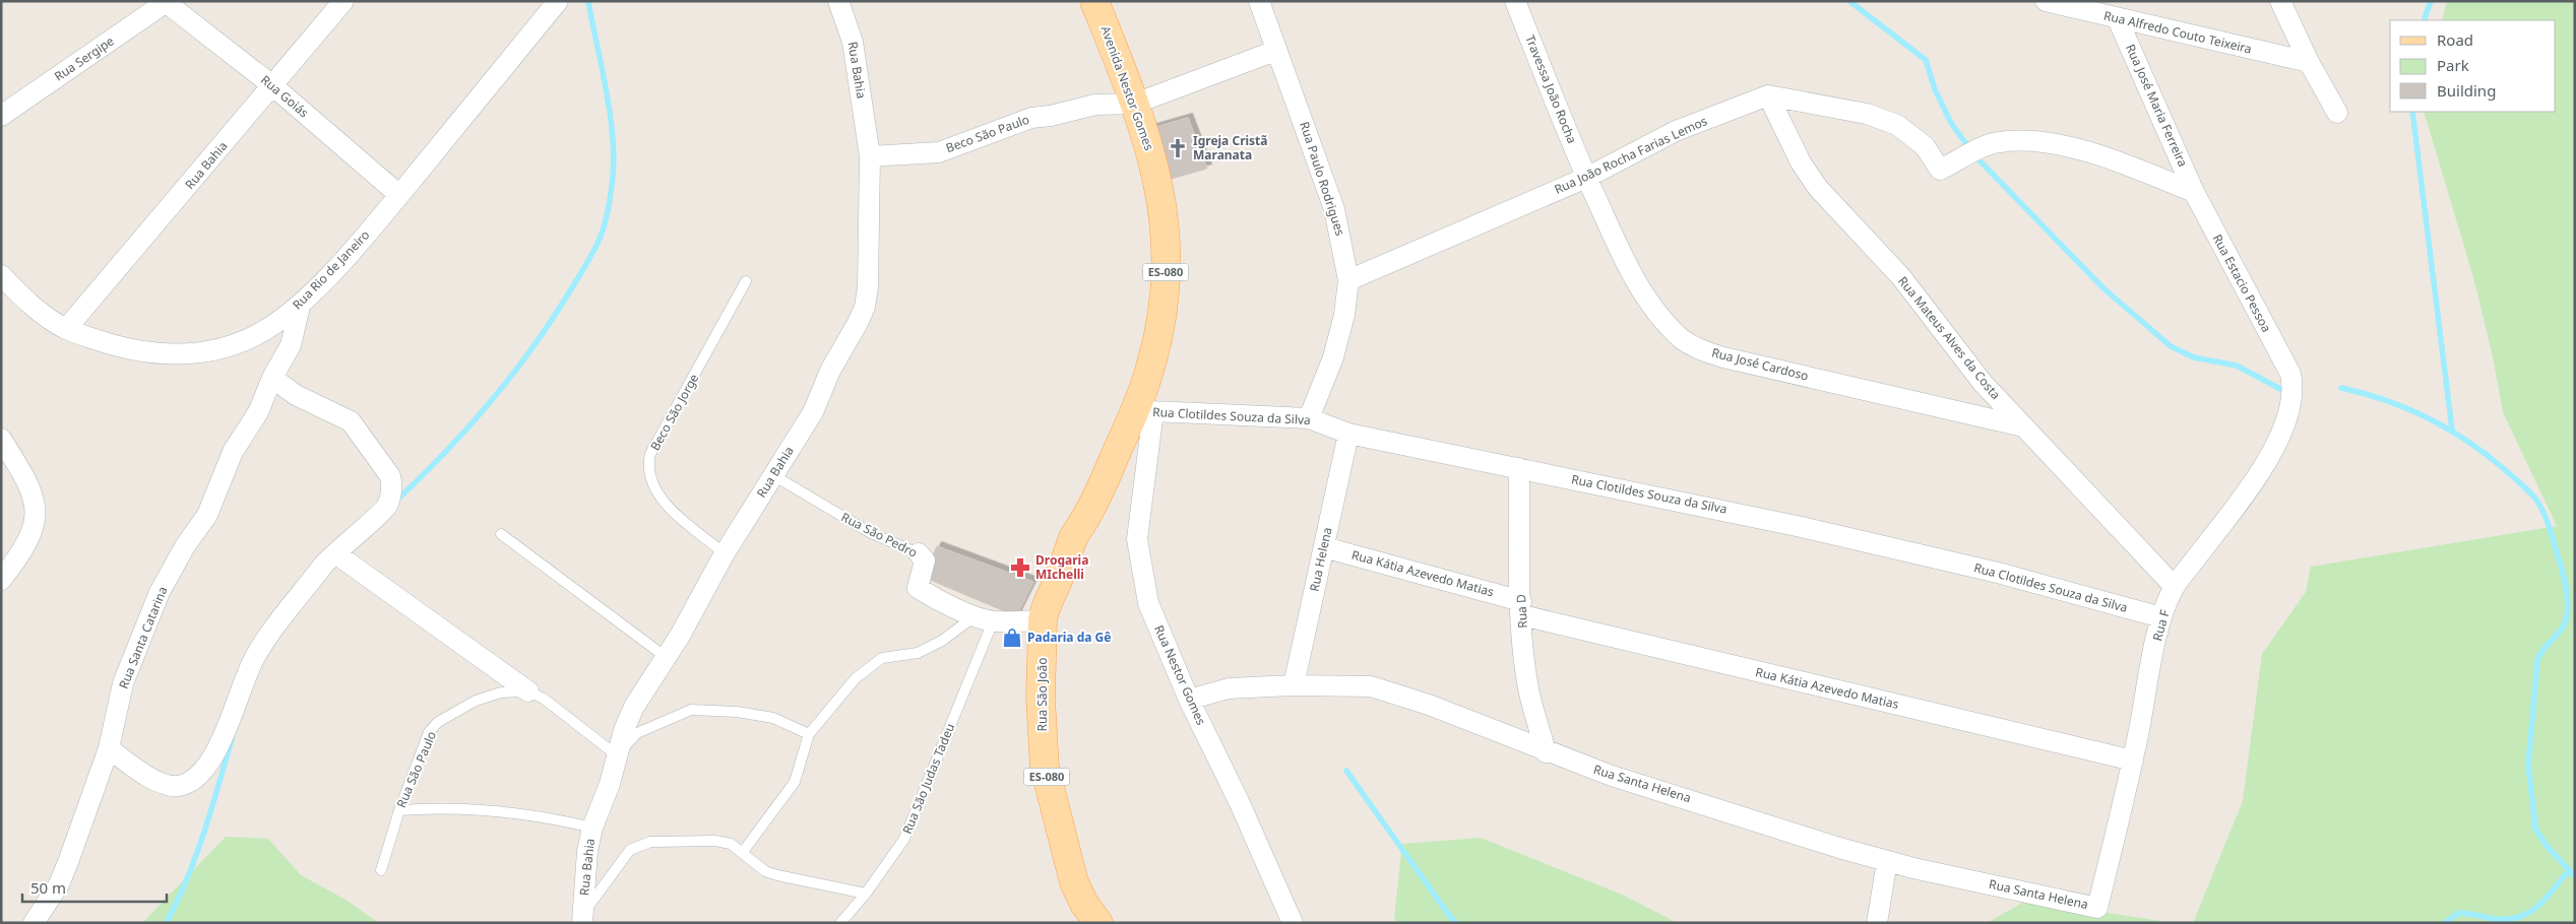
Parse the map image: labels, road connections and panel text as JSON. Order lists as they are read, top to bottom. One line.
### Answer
{"streets":{"main road":["Avenida Nestor Gomes","ES-080","Rua São João"],"street":["Rua Alfredo Couto Teixeira","Rua Sergipe","Rua Bahia","Travessa João Rocha","Rua Goiás","Rua José Maria Ferreira","Beco São Paulo","Rua João Rocha Farias Lemos","Rua Paulo Rodrigues","Rua Rio de Janeiro","Rua Estacio Pessoa","Rua Mateus Alves da Costa","Rua José Cardoso","Rua Clotildes Souza da Silva","Rua São Pedro","Rua Helena","Rua Kátia Azevedo Matias","Rua D","Rua F","Rua Santa Catarina","Rua Nestor Gomes","Rua Santa Helena"],"lane":["Beco São Jorge","Rua São Paulo","Rua São Judas Tadeu"]},"crossings":[["Rua Alfredo Couto Teixeira","Rua José Maria Ferreira"],["Rua Sergipe","Rua Goiás"],["Rua Bahia","Rua Goiás"],["Rua Bahia","Beco São Paulo"],["Rua Bahia","Rua Rio de Janeiro"],["Rua Bahia","Beco São Jorge"],["Rua Bahia","Rua São Pedro"],["Avenida Nestor Gomes","Beco São Paulo"],["Avenida Nestor Gomes","Rua Clotildes Souza da Silva"],["Avenida Nestor Gomes","Rua Nestor Gomes"],["Avenida Nestor Gomes","Rua São João"],["Travessa João Rocha","Rua João Rocha Farias Lemos"],["Travessa João Rocha","Rua José Cardoso"],["Rua Goiás","Rua Rio de Janeiro"],["Rua José Maria Ferreira","Rua Estacio Pessoa"],["Beco São Paulo","Rua Paulo Rodrigues"],["Rua João Rocha Farias Lemos","Rua Paulo Rodrigues"],["Rua João Rocha Farias Lemos","Rua Mateus Alves da Costa"],["Rua João Rocha Farias Lemos","Rua José Cardoso"],["Rua Paulo Rodrigues","Rua Clotildes Souza da Silva"],["Rua Rio de Janeiro","Rua Santa Catarina"],["Rua Estacio Pessoa","Rua F"],["Rua Mateus Alves da Costa","Rua José Cardoso"],["Rua Mateus Alves da Costa","Rua F"],["Rua Clotildes Souza da Silva","Rua Helena"],["Rua Clotildes Souza da Silva","Rua D"],["Rua Clotildes Souza da Silva","Rua F"],["Rua Clotildes Souza da Silva","Rua Nestor Gomes"],["Rua Clotildes Souza da Silva","Rua São João"],["Rua São Pedro","Rua São João"],["Rua São Pedro","Rua São Judas Tadeu"],["Rua Helena","Rua Kátia Azevedo Matias"],["Rua Helena","Rua Santa Helena"],["Rua Kátia Azevedo Matias","Rua D"],["Rua Kátia Azevedo Matias","Rua F"],["Rua D","Rua Santa Helena"],["Rua F","Rua Santa Helena"],["Rua Nestor Gomes","Rua São João"],["Rua Nestor Gomes","Rua Santa Helena"]],"places":{"church":["Igreja Cristã Maranata"],"pharmacy":["Drogaria MIchelli"],"shop":["Padaria da Gê"]},"legend":["Road","Park","Building"],"scale_bar":"50 m"}
